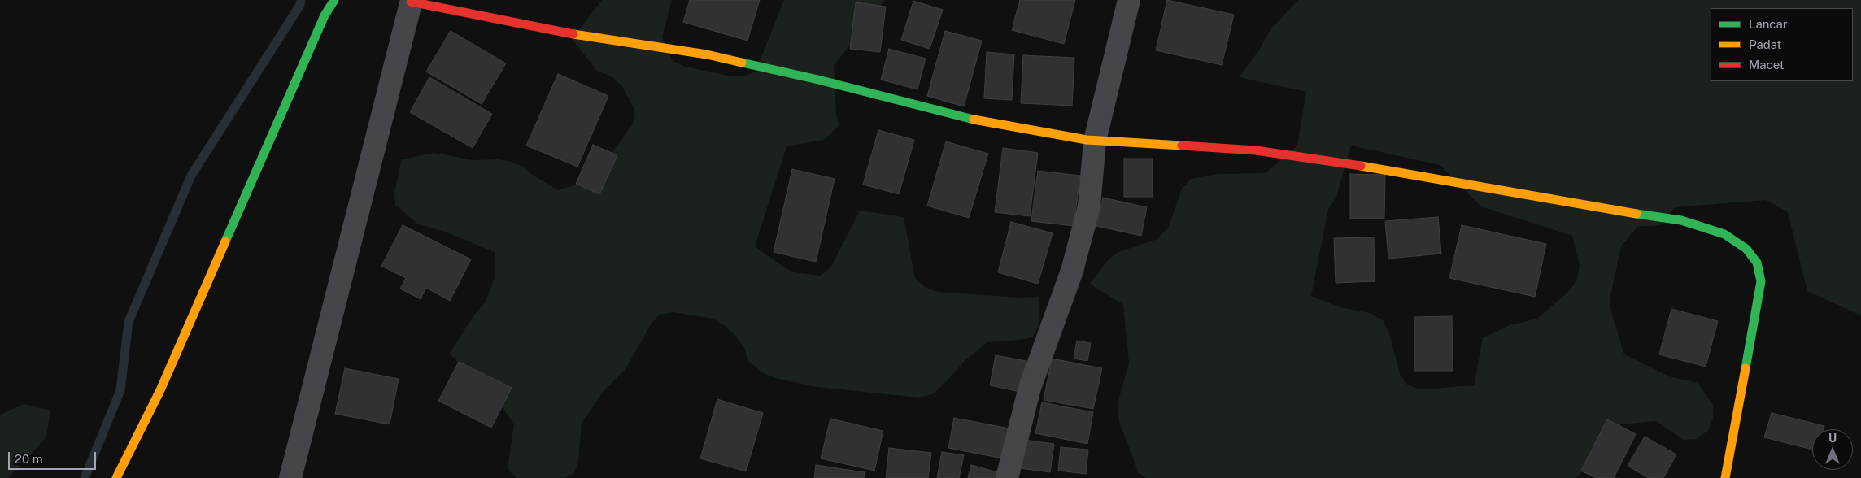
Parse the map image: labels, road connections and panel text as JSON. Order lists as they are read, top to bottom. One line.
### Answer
{"legend":["Lancar","Padat","Macet"],"scale_bar":"20 m","north":"top"}
